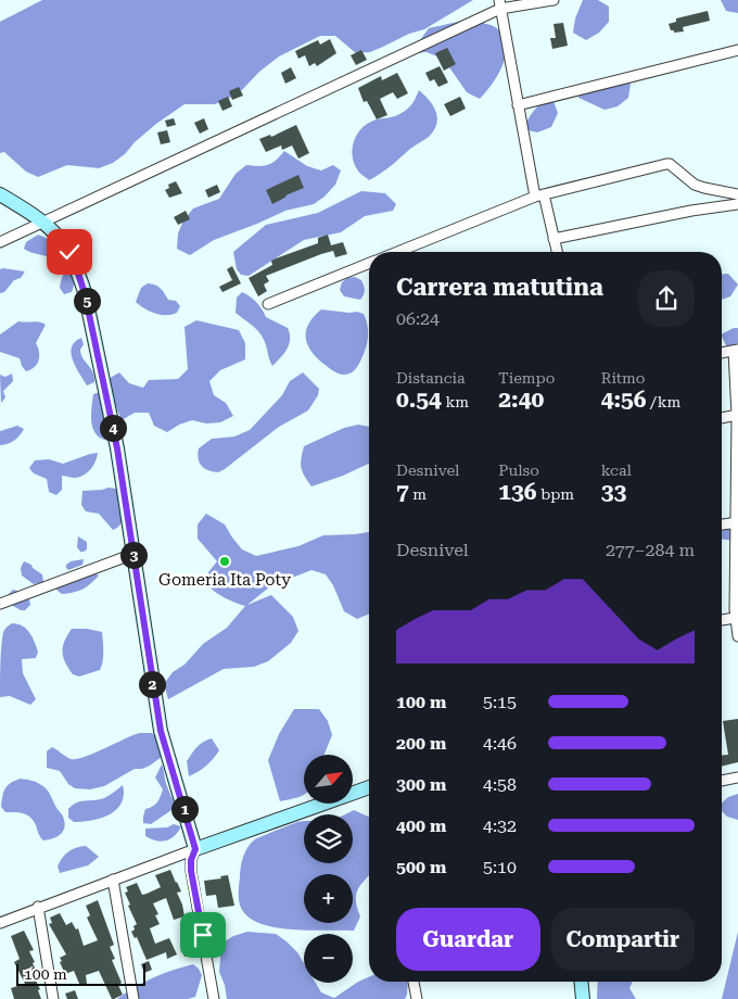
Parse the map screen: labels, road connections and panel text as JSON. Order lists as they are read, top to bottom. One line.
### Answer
{"places":["Gomeria Ita Poty"],"scale_bar":"100 m","north":"top right","page":{"heading":["Carrera matutina","06:24"],"pins":["5","4","3","2","1"],"stats":[["Distancia","0.54 km"],["Tiempo","2:40"],["Ritmo","4:56 /km"],["Desnivel","7 m"],["Pulso","136 bpm"],["kcal","33"]],"chart":["Desnivel","277–284 m"],"list":[{"name":"100 m","note":"5:15"},{"name":"200 m","note":"4:46"},{"name":"300 m","note":"4:58"},{"name":"400 m","note":"4:32"},{"name":"500 m","note":"5:10"}],"map_buttons":["+","−"],"buttons":["Guardar","Compartir"],"scale":"100 m"}}
